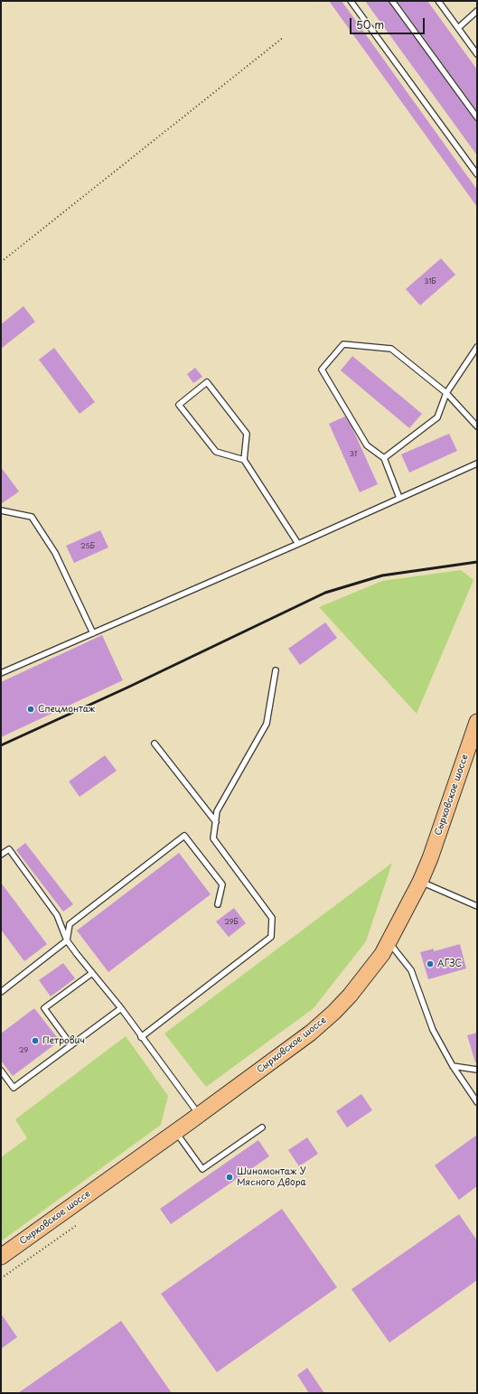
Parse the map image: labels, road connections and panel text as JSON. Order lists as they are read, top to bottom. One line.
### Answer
{"streets":{"main road":["Сырковское шоссе"]},"places":["Спецмонтаж","АГЗС","Петрович","Шиномонтаж У Мясного Двора"],"house_numbers":["31Б","31","25Б","29Б","29"],"scale_bar":"50 m"}
